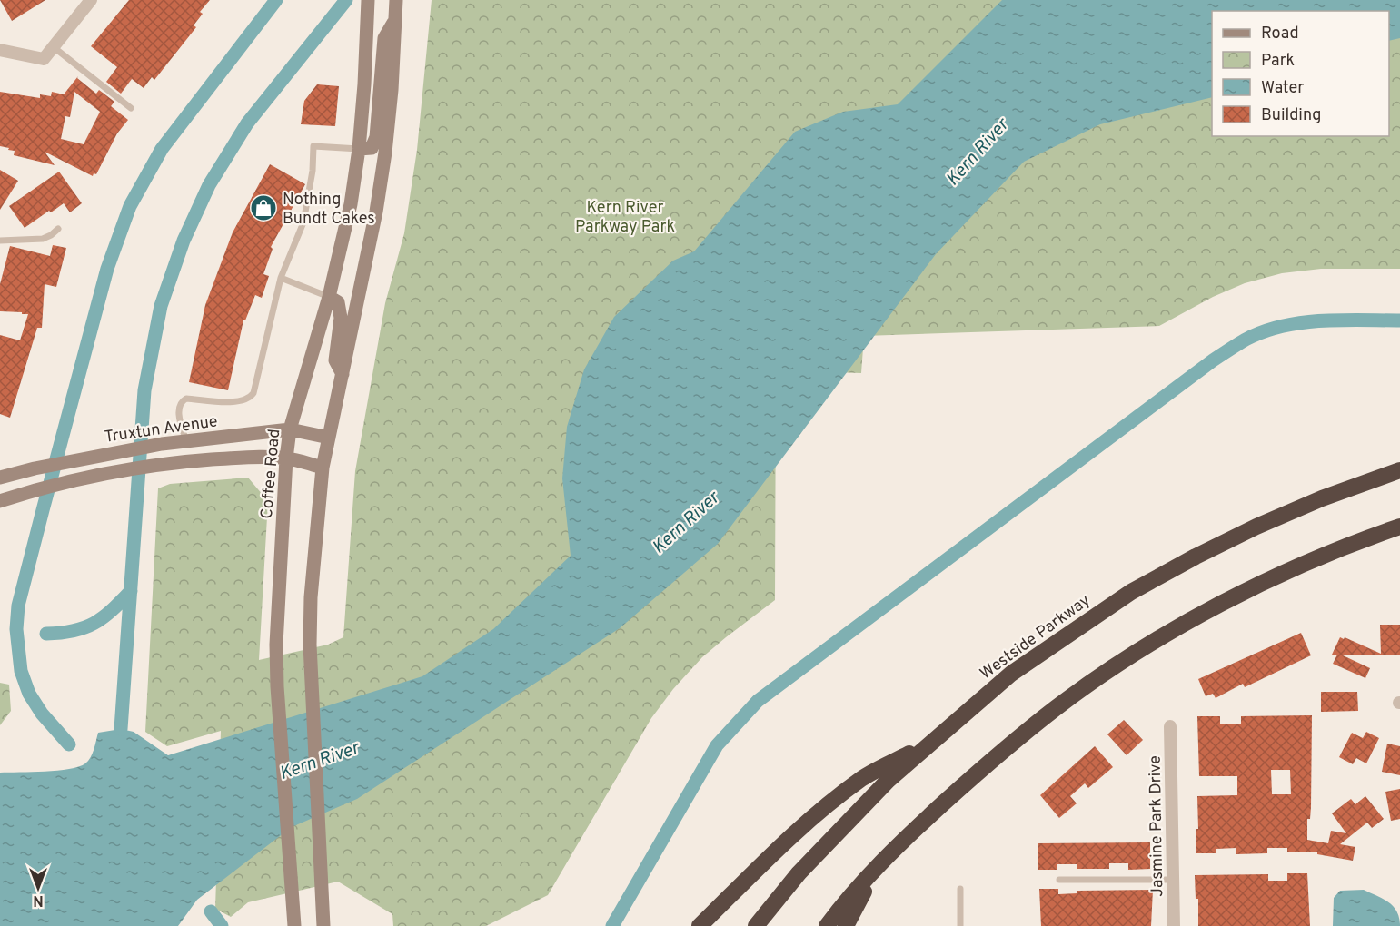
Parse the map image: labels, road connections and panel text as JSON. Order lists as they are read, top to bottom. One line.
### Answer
{"streets":{"highway":["Westside Parkway"],"main road":["Truxtun Avenue","Coffee Road"],"street":["Jasmine Park Drive"]},"crossings":[["Truxtun Avenue","Coffee Road"]],"water":["Kern River"],"parks":["Kern River Parkway Park"],"places":{"shop":["Nothing Bundt Cakes"]},"legend":["Road","Park","Water","Building"],"north":"bottom"}
